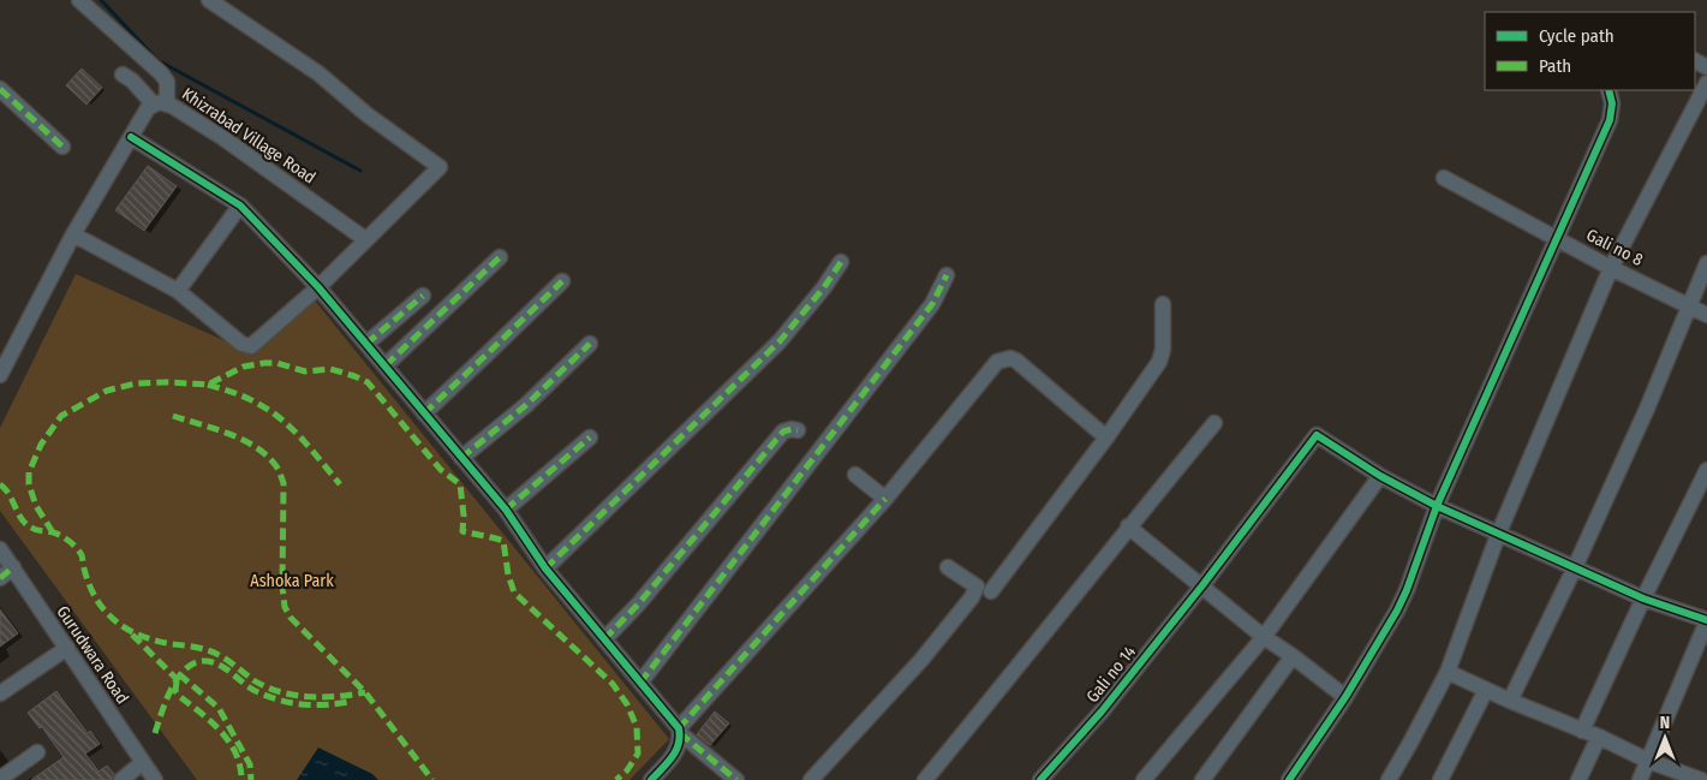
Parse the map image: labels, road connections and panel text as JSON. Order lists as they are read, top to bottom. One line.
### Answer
{"streets":{"street":["Khizrabad Village Road","Gali no 8","Gurudwara Road","Gali no 14"]},"parks":["Ashoka Park"],"legend":["Cycle path","Path"],"north":"top"}
